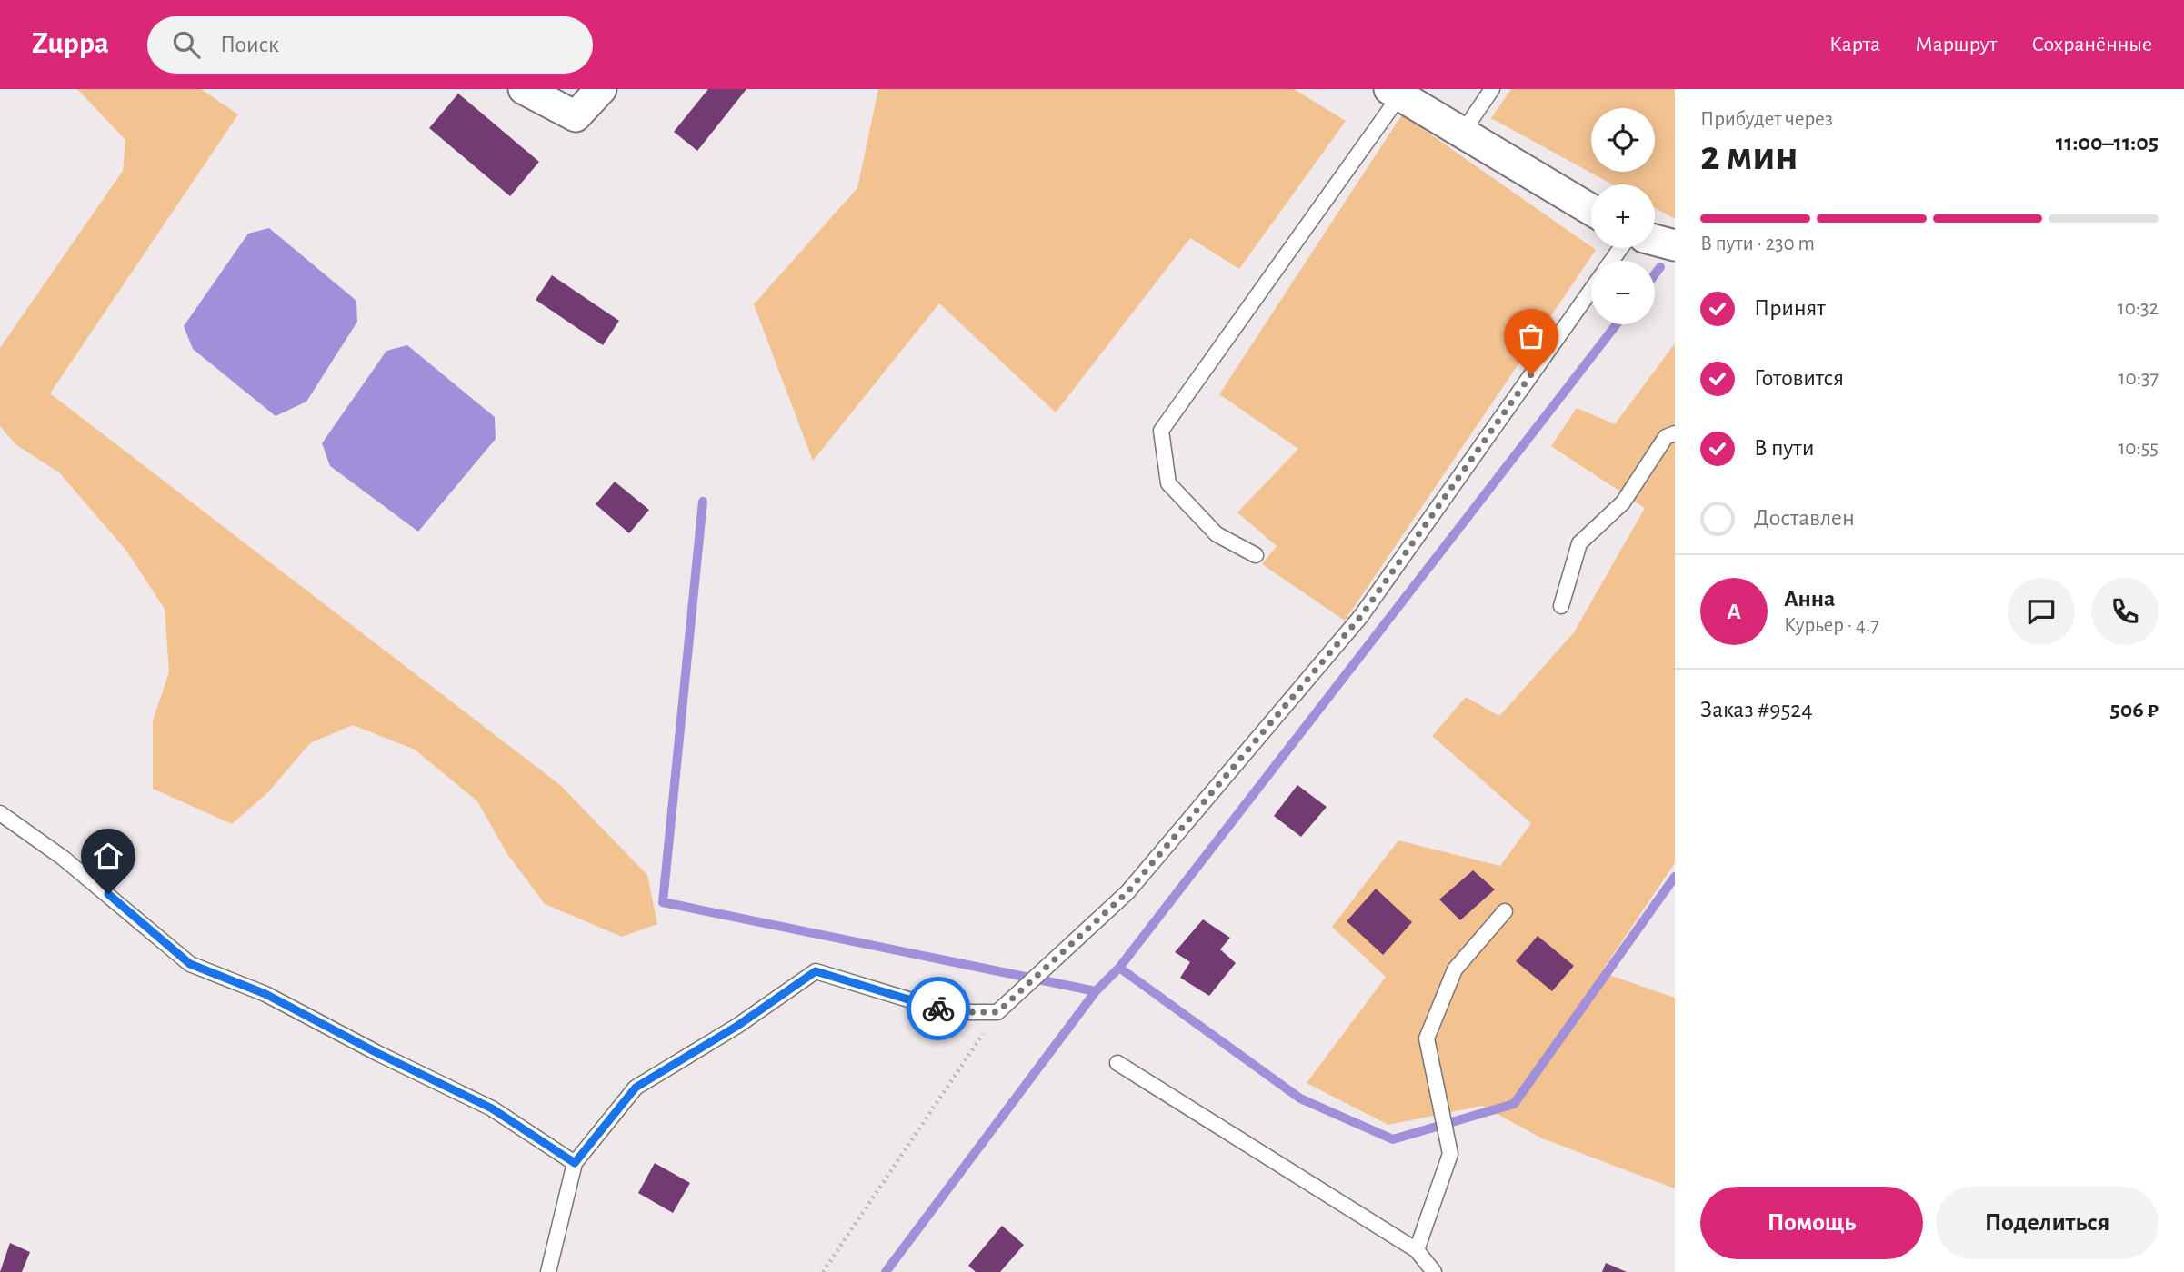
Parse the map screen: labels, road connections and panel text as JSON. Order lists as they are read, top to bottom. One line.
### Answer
{"page":{"header":"Zuppa","search":"Поиск","nav":["Карта","Маршрут","Сохранённые"],"heading":["2 мин","Прибудет через","11:00–11:05"],"panel":["Анна","Курьер · 4.7","Заказ #9524","506 ₽"],"map_buttons":["+","−"],"bar":"В пути · 230 m","list":[["Принят","10:32"],["Готовится","10:37"],["В пути","10:55"],"Доставлен"],"round":"А","buttons":["Помощь","Поделиться"]}}
